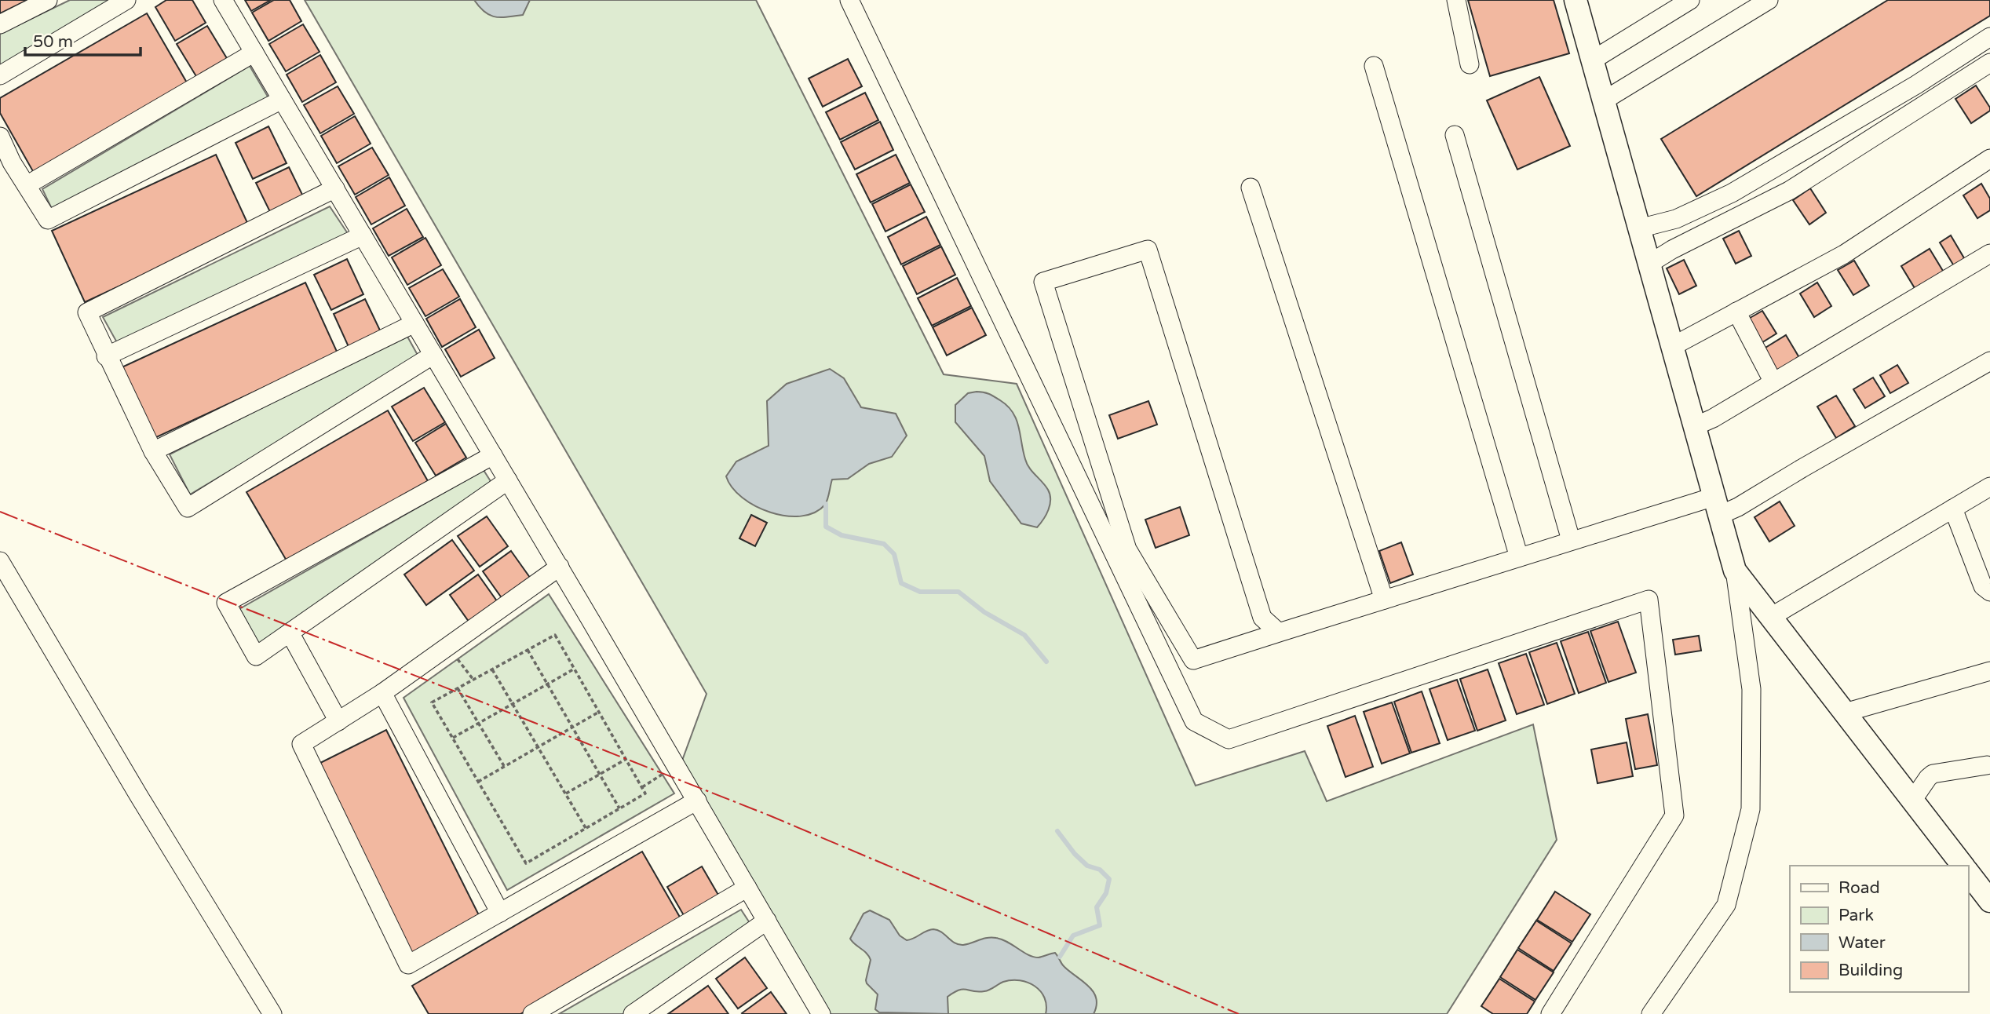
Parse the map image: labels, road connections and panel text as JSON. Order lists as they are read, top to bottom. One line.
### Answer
{"legend":["Road","Park","Water","Building"],"scale_bar":"50 m"}
